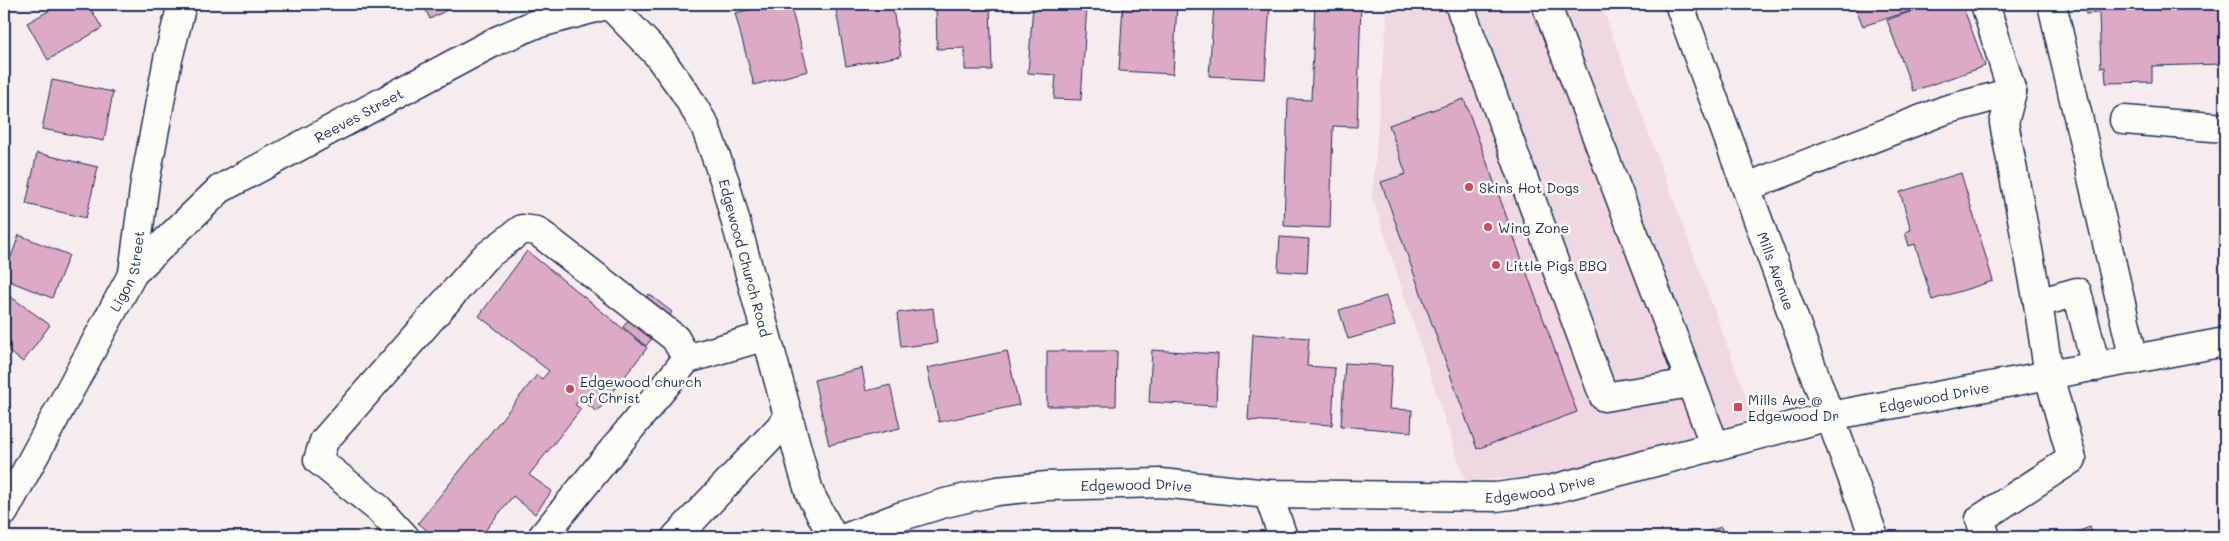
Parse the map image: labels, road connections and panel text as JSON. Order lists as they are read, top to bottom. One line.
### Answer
{"streets":{"street":["Reeves Street","Edgewood Church Road","Ligon Street","Mills Avenue","Edgewood Drive"]},"crossings":[["Reeves Street","Edgewood Church Road"],["Reeves Street","Ligon Street"],["Mills Avenue","Edgewood Drive"]],"places":{"other":["Skins Hot Dogs","Wing Zone","Little Pigs BBQ","Edgewood church of Christ"],"transit":["Mills Ave @ Edgewood Dr"]}}
